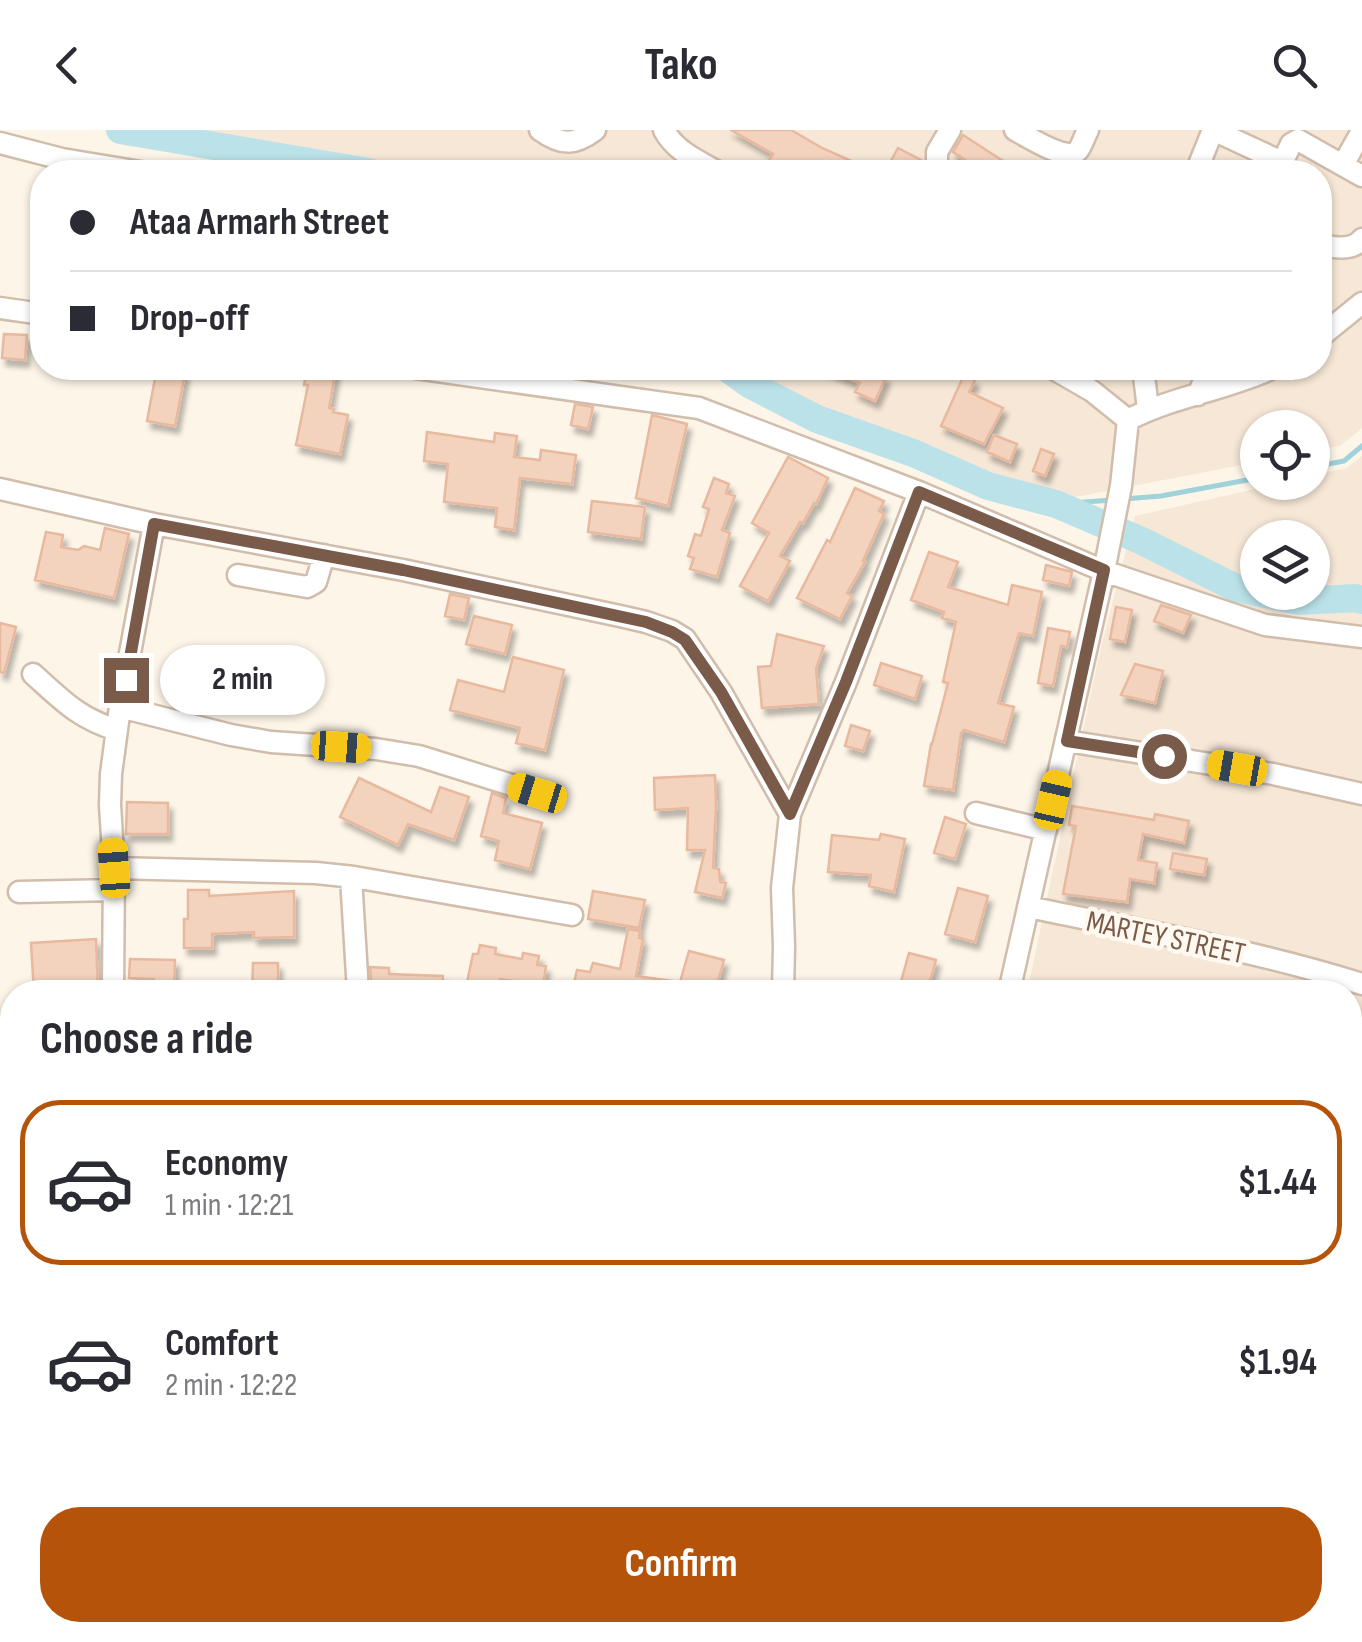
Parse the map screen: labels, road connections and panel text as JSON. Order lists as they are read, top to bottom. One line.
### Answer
{"streets":{"street":["MARTEY STREET"]},"page":{"header":"Tako","banner":["Ataa Armarh Street","Drop-off"],"bubble":"2 min","heading":"Choose a ride","list":[{"name":"Economy","note":"1 min · 12:21","value":"$1.44"},{"name":"Comfort","note":"2 min · 12:22","value":"$1.94"}],"buttons":"Confirm"}}
